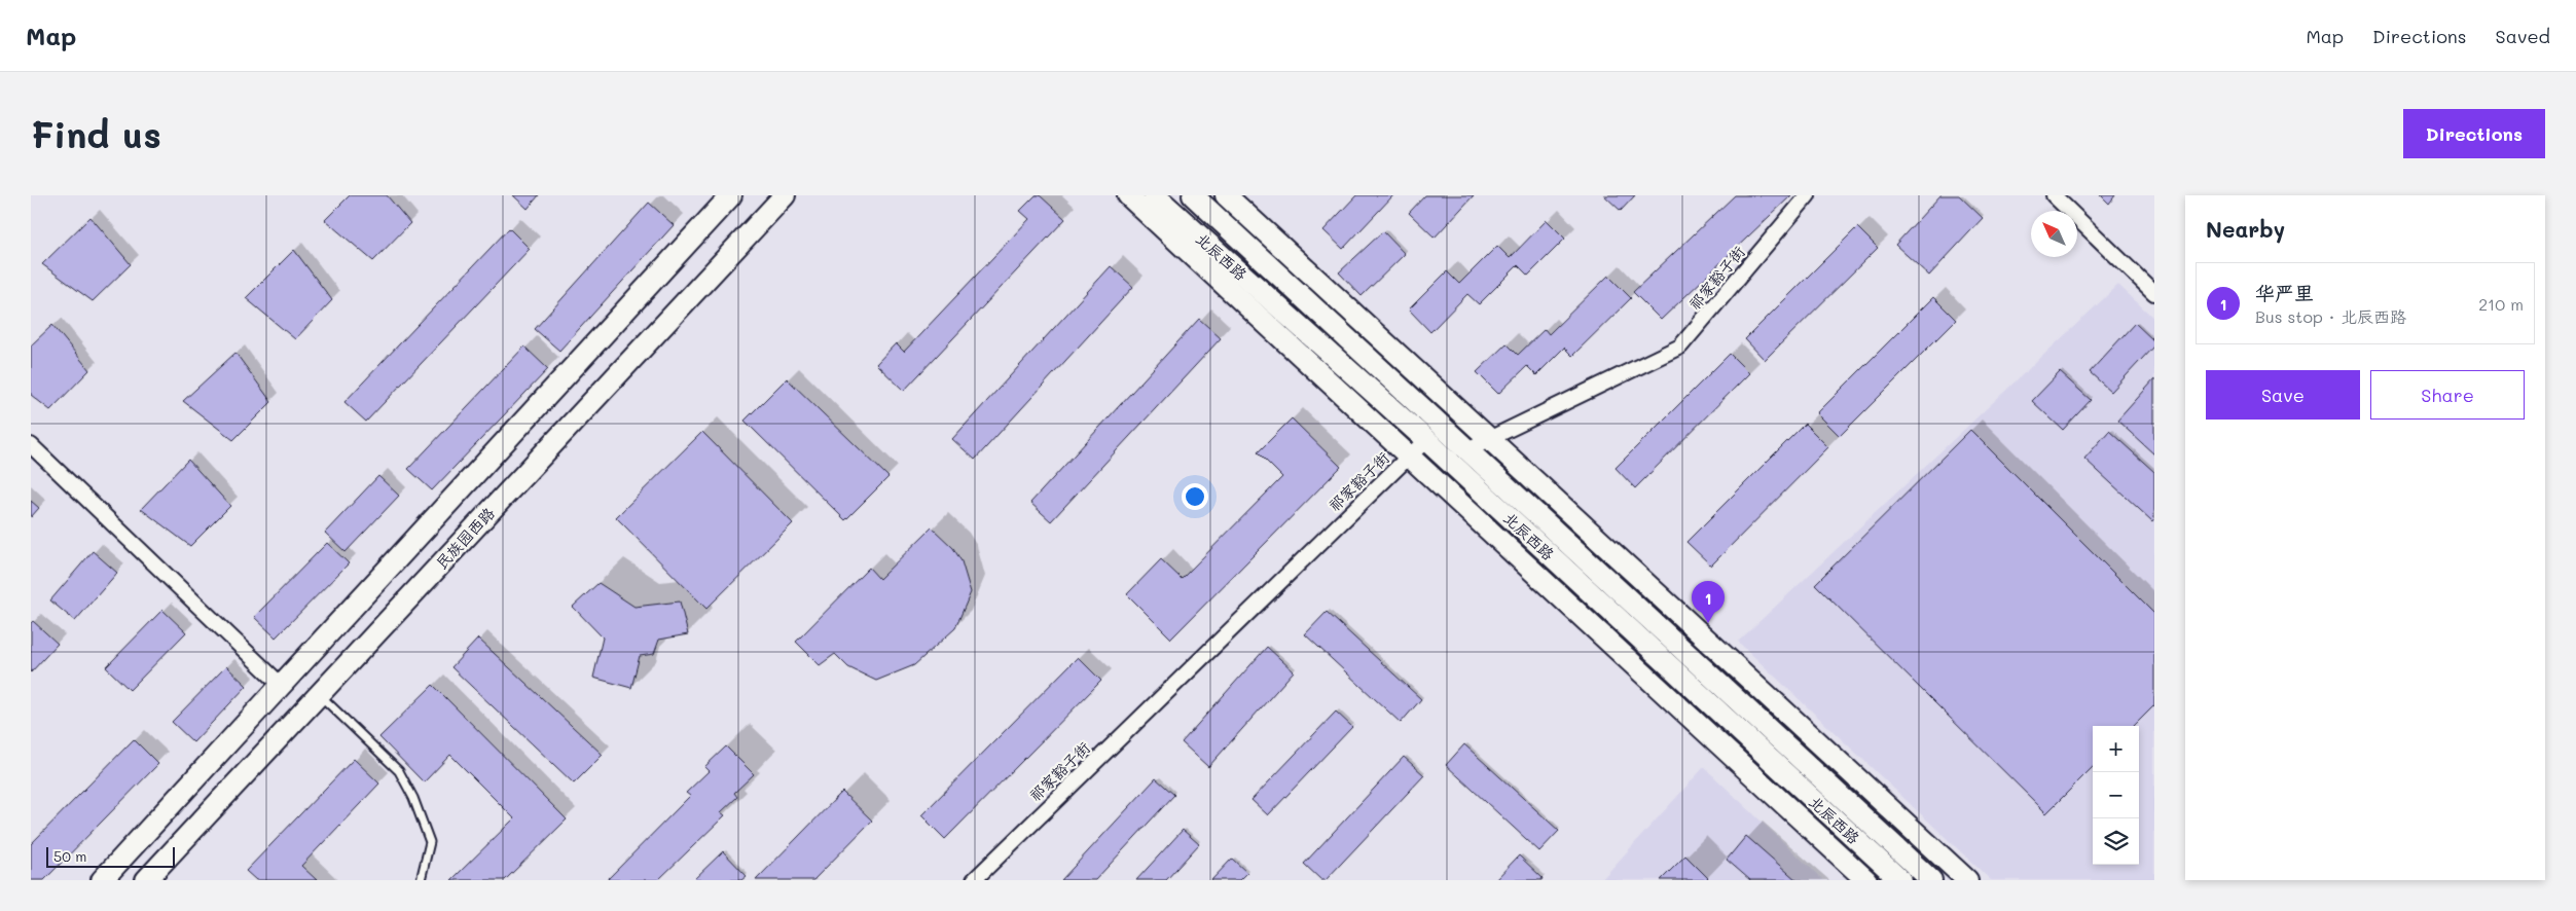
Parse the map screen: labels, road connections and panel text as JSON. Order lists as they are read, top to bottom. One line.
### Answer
{"streets":{"main road":["北辰西路","民族园西路"],"street":["祁家豁子街"]},"crossings":[["北辰西路","祁家豁子街"]],"scale_bar":"50 m","north":"top left","page":{"header":"Map","nav":["Map","Directions","Saved"],"buttons":["Directions",["Save","Share"]],"title":"Find us","heading":"Nearby","list":[{"mark":"1","name":"华严里","note":"Bus stop · 北辰西路","value":"210 m"}],"pins":"1","map_buttons":["+","−"],"scale":"50 m"}}
